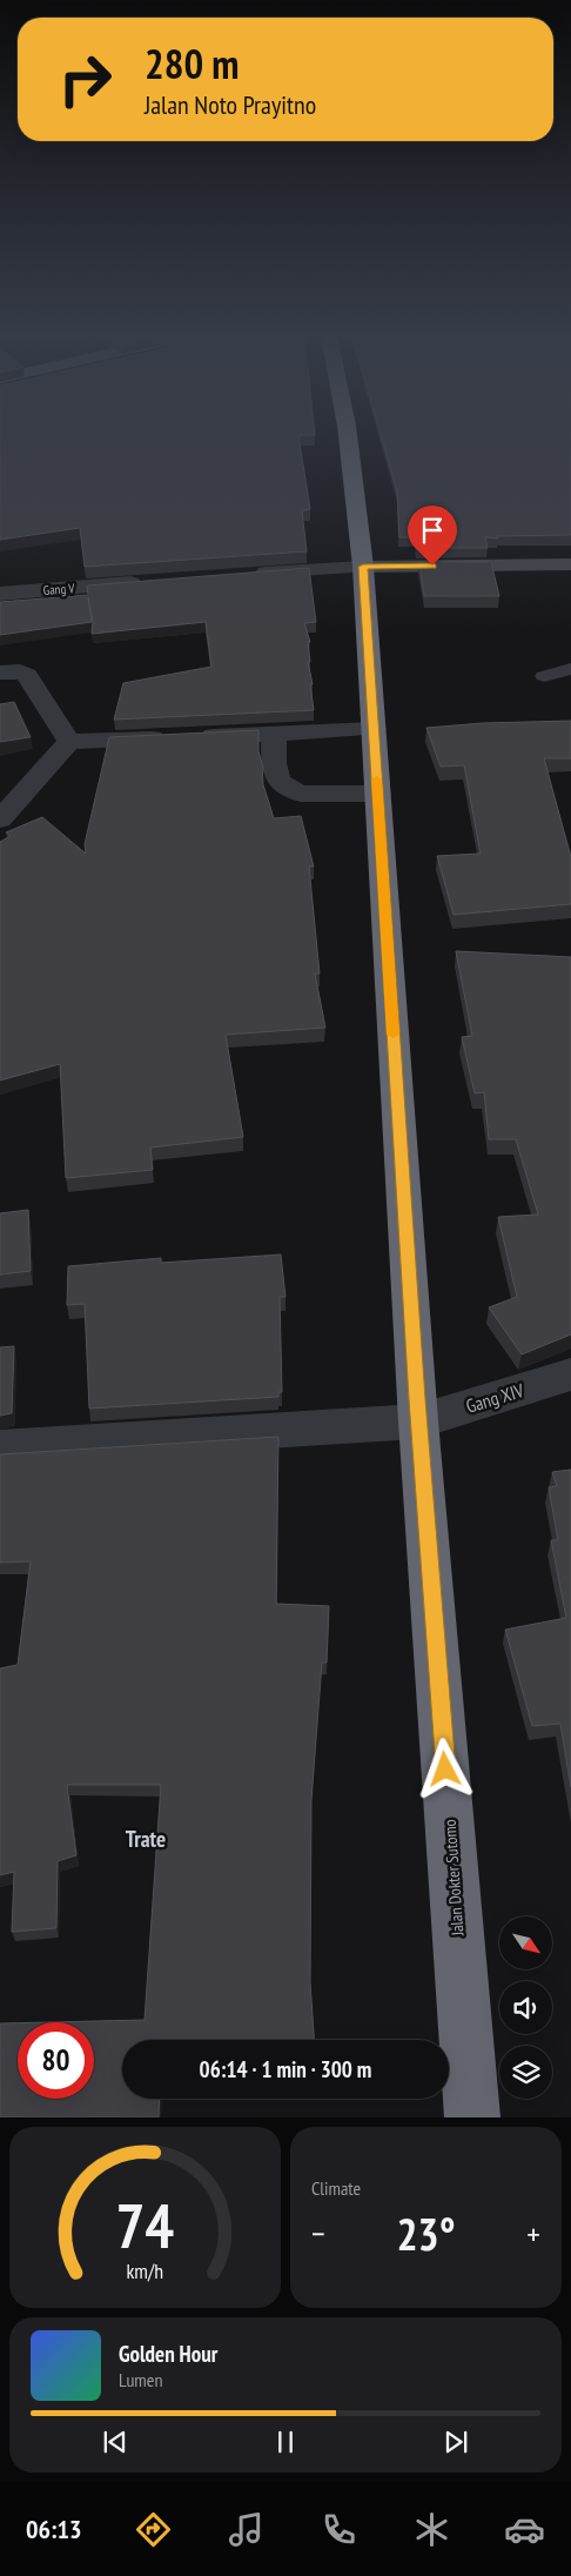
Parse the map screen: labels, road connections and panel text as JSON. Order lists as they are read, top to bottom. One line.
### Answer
{"streets":{"highway":["Jalan Dokter Sutomo"],"street":["Gang V","Gang XIV"]},"crossings":[["Gang XIV","Jalan Dokter Sutomo"]],"districts":["Trate"],"north":"bottom right","page":{"turn":["280 m","Jalan Noto Prayitno"],"limit":"80","trip":"06:14 · 1 min · 300 m","tile":"Climate","heat":["−","23°","+"],"song":["Golden Hour","Lumen"],"tabs":"06:13","gauge":["74","km/h"]}}
